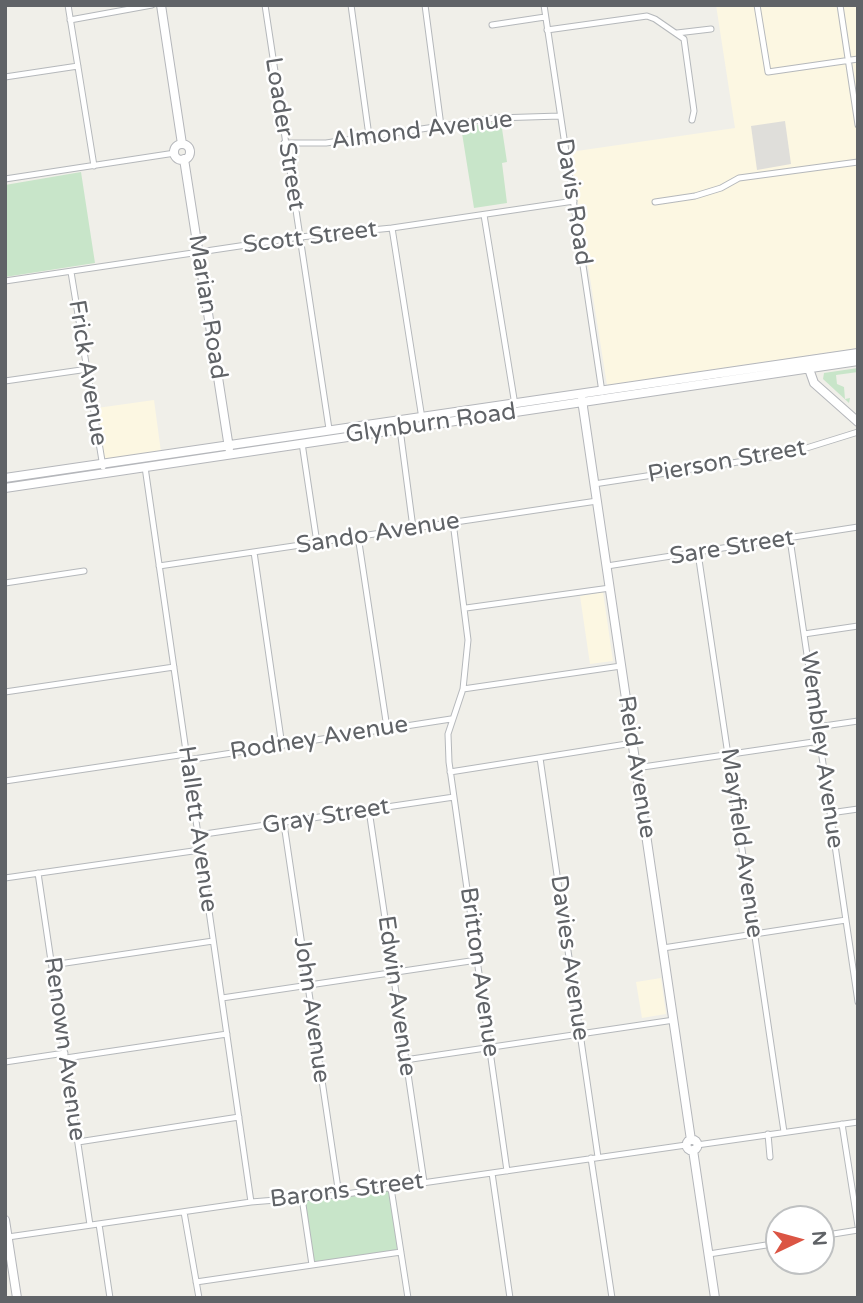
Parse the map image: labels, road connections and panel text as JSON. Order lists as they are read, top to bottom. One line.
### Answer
{"streets":{"street":["Almond Avenue","Loader Street","Davis Road","Scott Street","Marian Road","Frick Avenue","Glynburn Road","Pierson Street","Sando Avenue","Sare Street","Rodney Avenue","Wembley Avenue","Reid Avenue","Gray Street","Hallett Avenue","Mayfield Avenue","Davies Avenue","Britton Avenue","Edwin Avenue","John Avenue","Renown Avenue","Barons Street"]},"crossings":[["Almond Avenue","Loader Street"],["Almond Avenue","Davis Road"],["Loader Street","Scott Street"],["Loader Street","Glynburn Road"],["Davis Road","Scott Street"],["Davis Road","Glynburn Road"],["Scott Street","Marian Road"],["Scott Street","Frick Avenue"],["Marian Road","Glynburn Road"],["Frick Avenue","Glynburn Road"],["Glynburn Road","Reid Avenue"],["Glynburn Road","Hallett Avenue"],["Pierson Street","Reid Avenue"],["Sando Avenue","Reid Avenue"],["Sando Avenue","Hallett Avenue"],["Sando Avenue","Britton Avenue"],["Sare Street","Wembley Avenue"],["Sare Street","Reid Avenue"],["Sare Street","Mayfield Avenue"],["Rodney Avenue","Hallett Avenue"],["Rodney Avenue","Britton Avenue"],["Reid Avenue","Barons Street"],["Gray Street","Hallett Avenue"],["Gray Street","Britton Avenue"],["Gray Street","Edwin Avenue"],["Gray Street","John Avenue"],["Hallett Avenue","Barons Street"],["Mayfield Avenue","Barons Street"],["Davies Avenue","Barons Street"],["Britton Avenue","Barons Street"],["Edwin Avenue","Barons Street"],["John Avenue","Barons Street"],["Renown Avenue","Barons Street"]],"north":"right"}
